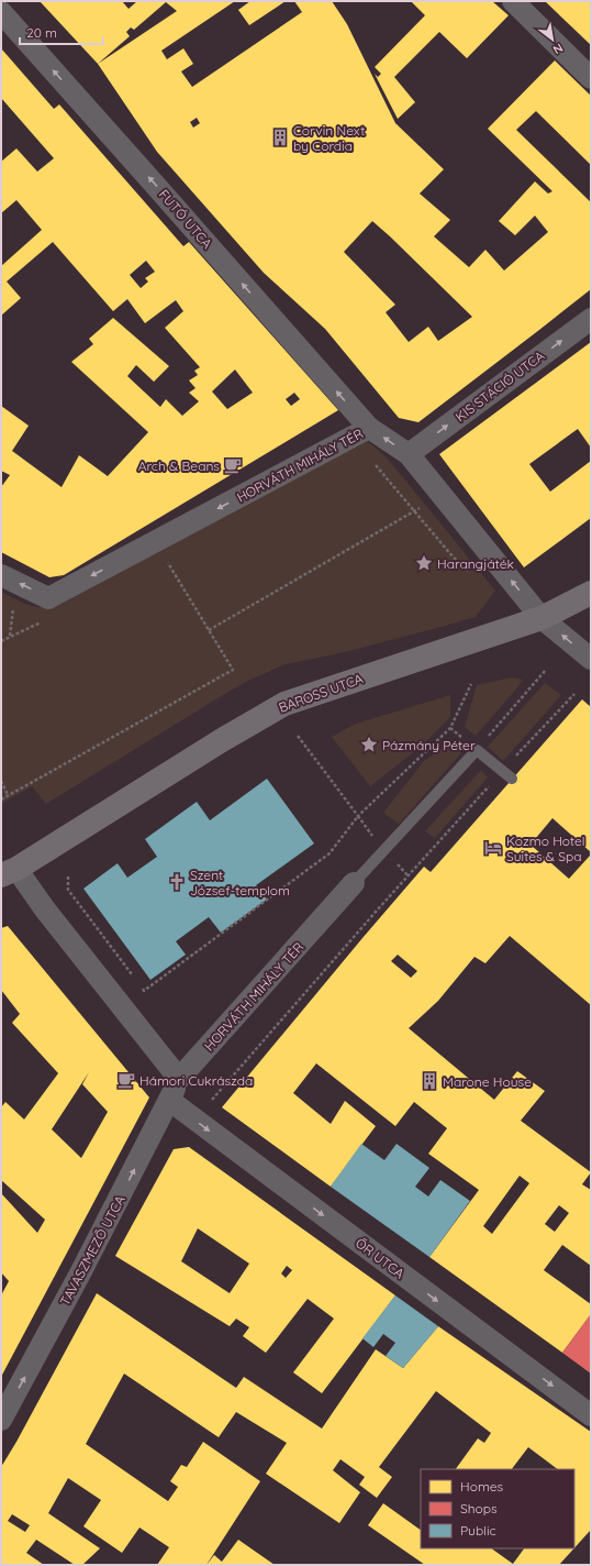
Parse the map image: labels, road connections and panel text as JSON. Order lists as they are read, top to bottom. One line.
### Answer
{"streets":{"street":["FUTÓ UTCA","KIS STÁCIÓ UTCA","HORVÁTH MIHÁLY TÉR","BAROSS UTCA","TAVASZMEZŐ UTCA","ŐR UTCA"]},"crossings":[["FUTÓ UTCA","HORVÁTH MIHÁLY TÉR"],["KIS STÁCIÓ UTCA","HORVÁTH MIHÁLY TÉR"],["HORVÁTH MIHÁLY TÉR","BAROSS UTCA"],["HORVÁTH MIHÁLY TÉR","TAVASZMEZŐ UTCA"],["TAVASZMEZŐ UTCA","ŐR UTCA"]],"one_way":["FUTÓ UTCA","KIS STÁCIÓ UTCA","HORVÁTH MIHÁLY TÉR","TAVASZMEZŐ UTCA","ŐR UTCA"],"places":{"building":["Corvin Next by Cordia","Marone House"],"cafe":["Arch & Beans","Hámori Cukrászda"],"place":["Harangjáték","Pázmány Péter"],"hotel":["Kozmo Hotel Suites & Spa"],"church":["Szent József-templom"]},"legend":["Homes","Shops","Public"],"scale_bar":"20 m","north":"bottom right"}
